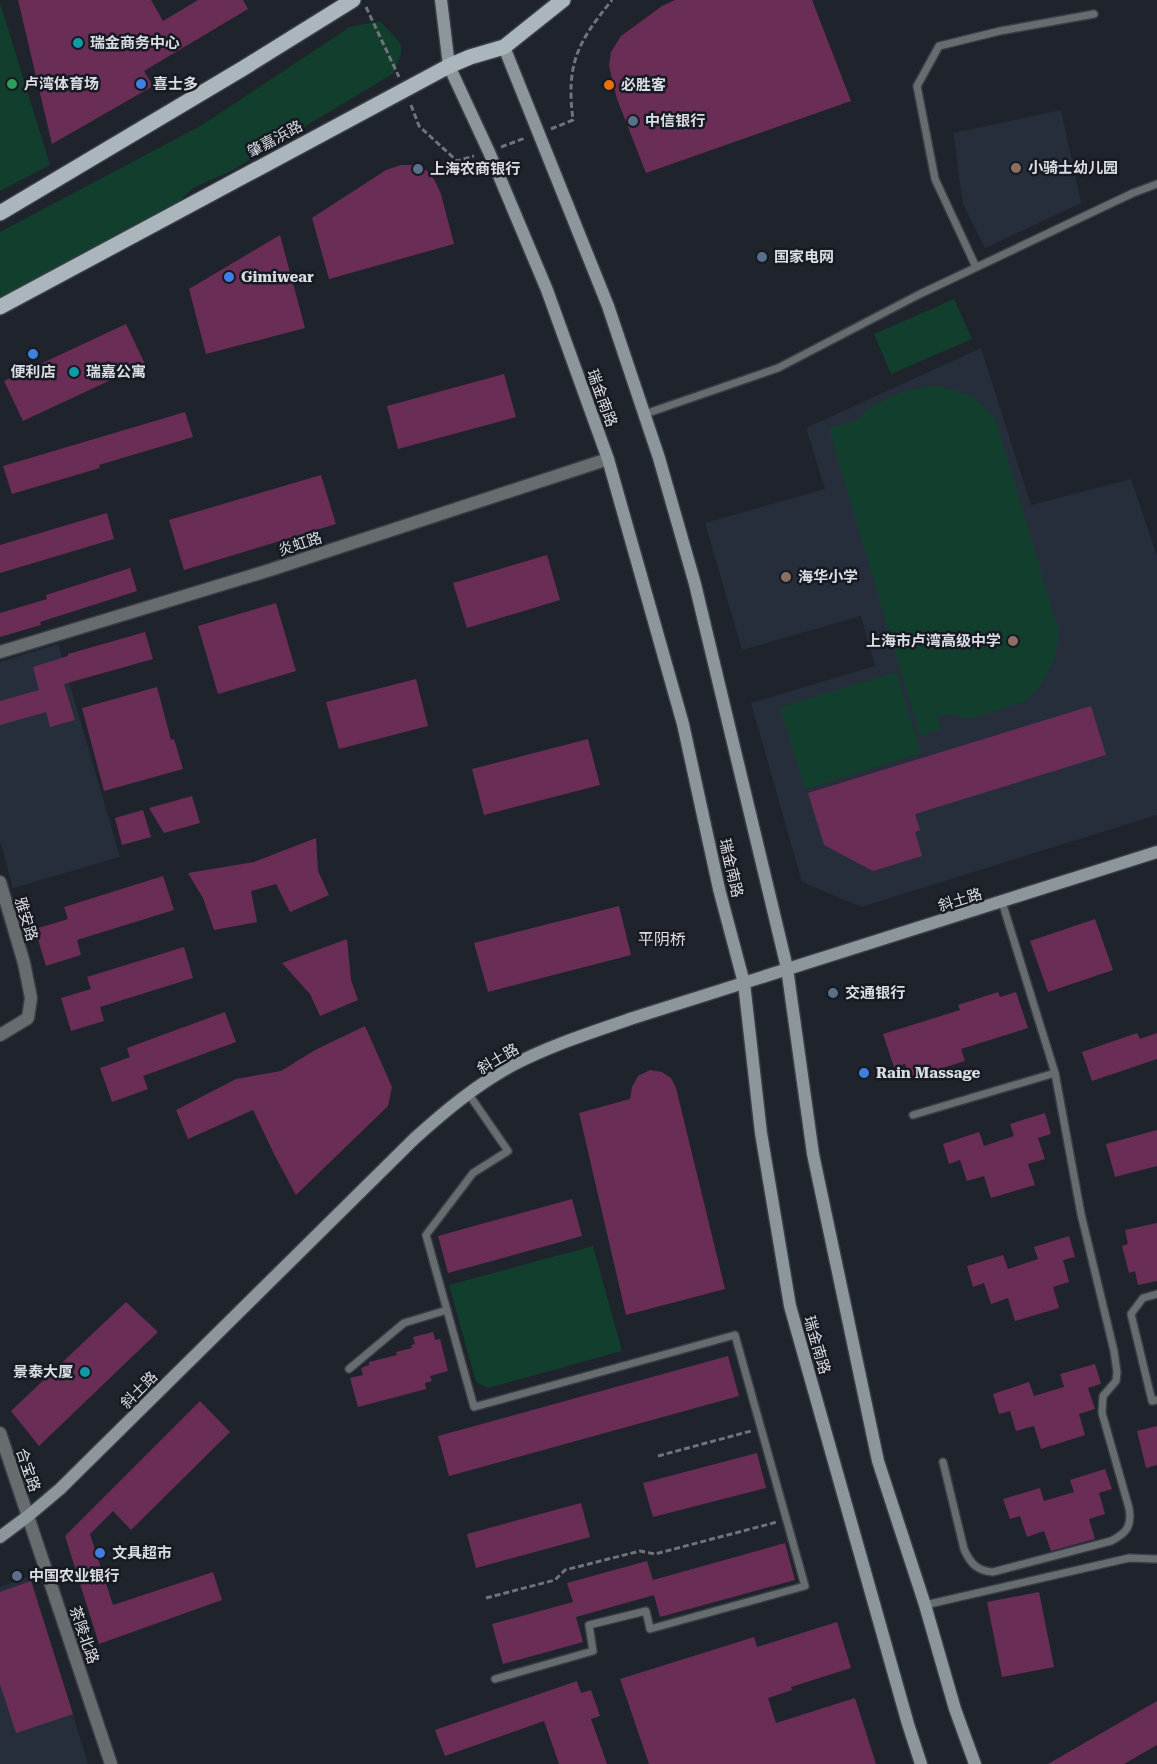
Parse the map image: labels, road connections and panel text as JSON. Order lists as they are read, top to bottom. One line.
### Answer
{"streets":{"main road":["肇嘉浜路","瑞金南路","斜土路"],"street":["炎虹路","雅安路","合宝路","茶陵北路"]},"crossings":[["肇嘉浜路","瑞金南路"],["瑞金南路","炎虹路"],["瑞金南路","斜土路"],["斜土路","合宝路"],["斜土路","茶陵北路"],["合宝路","茶陵北路"]],"districts":["平阴桥"],"places":["瑞金商务中心","卢湾体育场","喜士多","必胜客","中信银行","小骑士幼儿园","上海农商银行","国家电网","Gimiwear","便利店","瑞嘉公寓","海华小学","上海市卢湾高级中学","交通银行","Rain Massage","景泰大厦","文具超市","中国农业银行"]}
